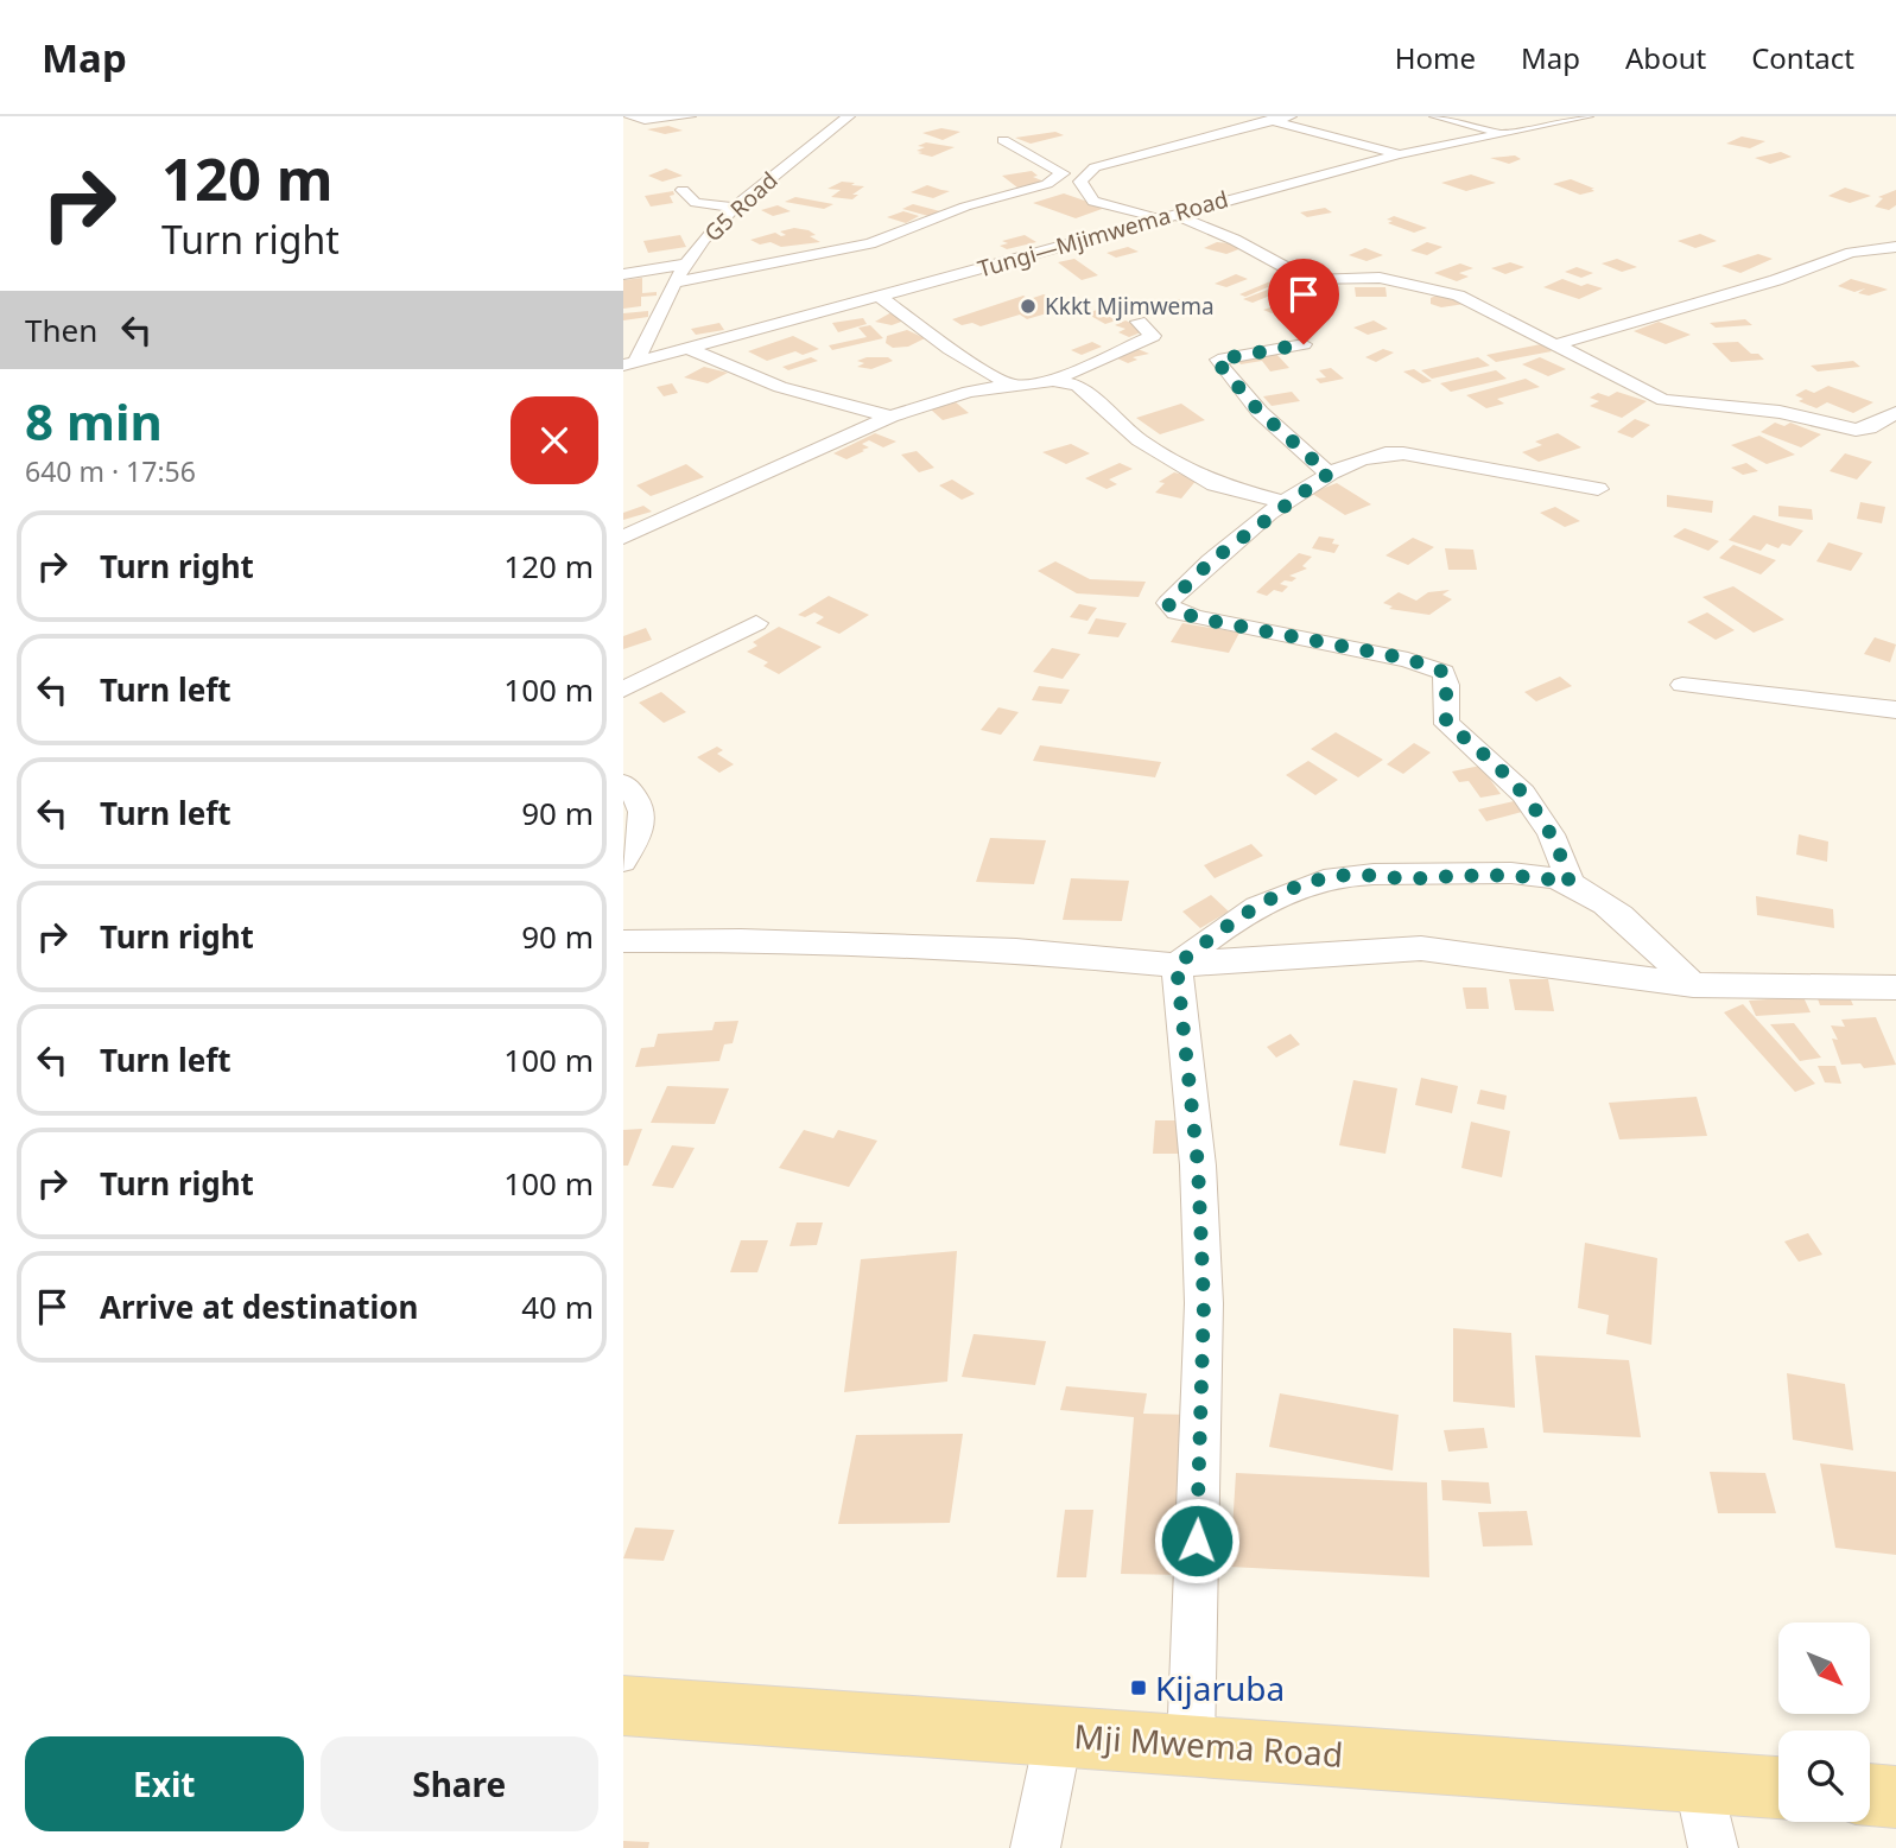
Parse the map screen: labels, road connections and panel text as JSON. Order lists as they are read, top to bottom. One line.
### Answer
{"streets":{"main road":["Mji Mwema Road"],"street":["G5 Road","Tungi—Mjimwema Road"]},"crossings":[["G5 Road","Tungi—Mjimwema Road"]],"places":{"other":["Kkkt Mjimwema"],"transit":["Kijaruba"]},"north":"bottom right","page":{"header":"Map","nav":["Home","Map","About","Contact"],"turn":["120 m","Turn right"],"then":"Then","heading":["8 min","640 m · 17:56"],"list":[{"name":"Turn right","value":"120 m"},{"name":"Turn left","value":"100 m"},{"name":"Turn left","value":"90 m"},{"name":"Turn right","value":"90 m"},{"name":"Turn left","value":"100 m"},{"name":"Turn right","value":"100 m"},{"name":"Arrive at destination","value":"40 m"}],"buttons":["Exit","Share"]}}
